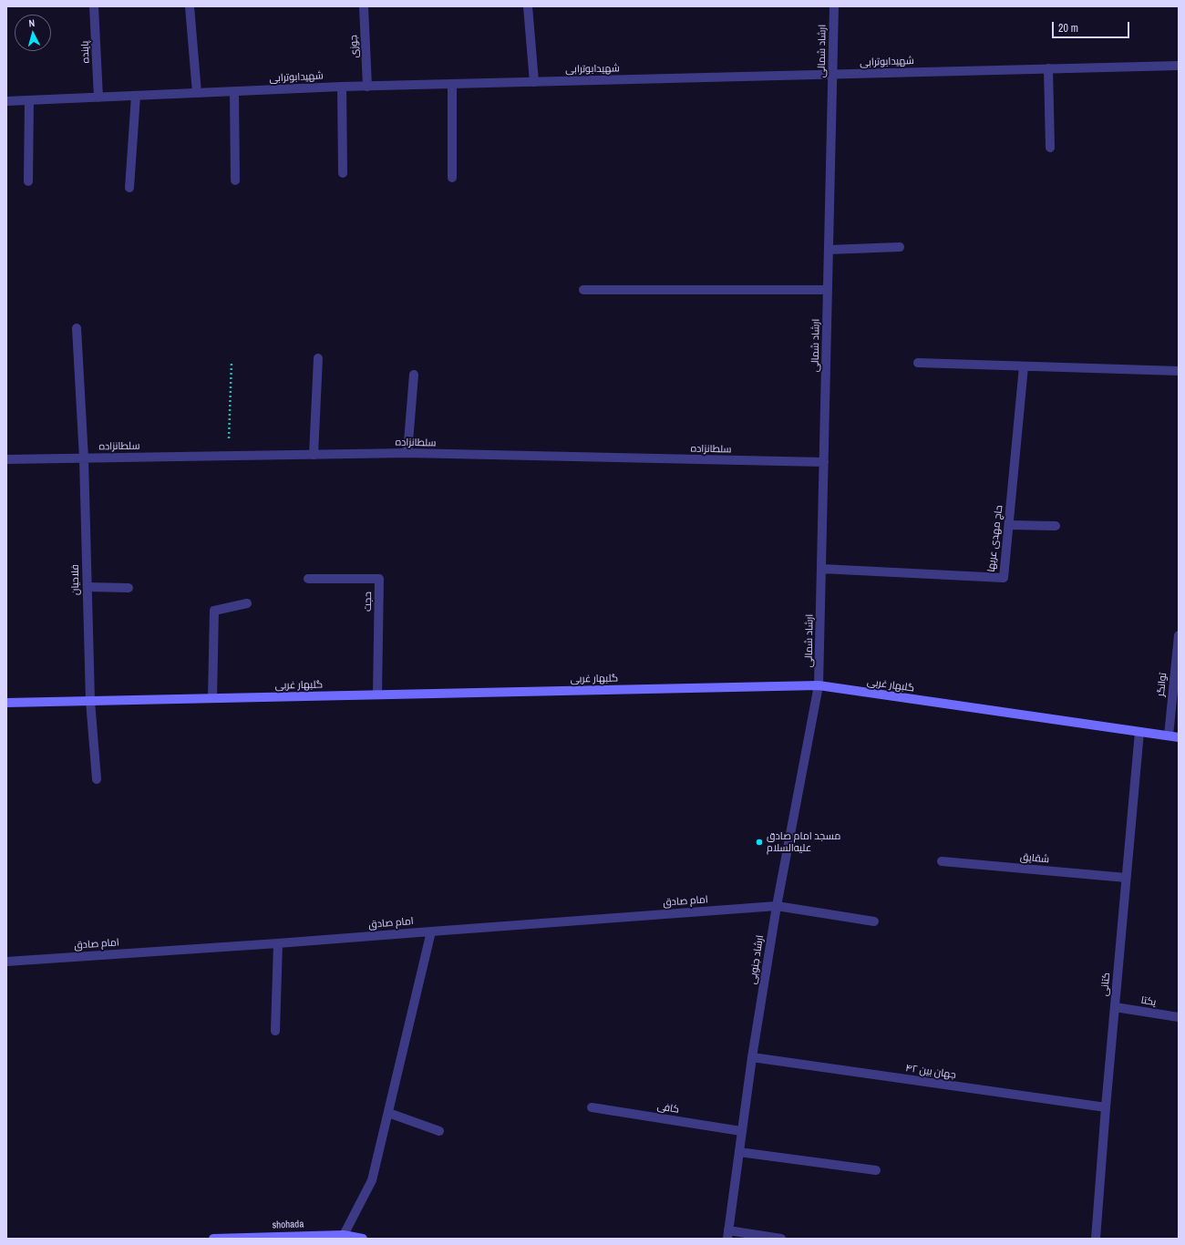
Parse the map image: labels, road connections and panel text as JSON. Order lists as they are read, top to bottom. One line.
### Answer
{"streets":{"street":["جوزی","ارشاد شمالی","پاینده","شهیدابوترابی","سلطانزاده","حاج مهدی عربها","فلاحیان","حجت","گلبهار غربی","توانگر","شقایق","امام صادق","ارشاد جنوبی","کتانی","یکتا","جهان بین ۴۲","کافی","shohada"]},"crossings":[["جوزی","شهیدابوترابی"],["ارشاد شمالی","شهیدابوترابی"],["ارشاد شمالی","سلطانزاده"],["ارشاد شمالی","حاج مهدی عربها"],["ارشاد شمالی","گلبهار غربی"],["ارشاد شمالی","ارشاد جنوبی"],["پاینده","شهیدابوترابی"],["سلطانزاده","فلاحیان"],["فلاحیان","گلبهار غربی"],["حجت","گلبهار غربی"],["گلبهار غربی","توانگر"],["گلبهار غربی","ارشاد جنوبی"],["گلبهار غربی","کتانی"],["شقایق","کتانی"],["امام صادق","ارشاد جنوبی"],["ارشاد جنوبی","جهان بین ۴۲"],["ارشاد جنوبی","کافی"],["کتانی","یکتا"],["کتانی","جهان بین ۴۲"]],"places":["مسجد امام صادق علیه‌السلام"],"scale_bar":"20 m","north":"top"}
